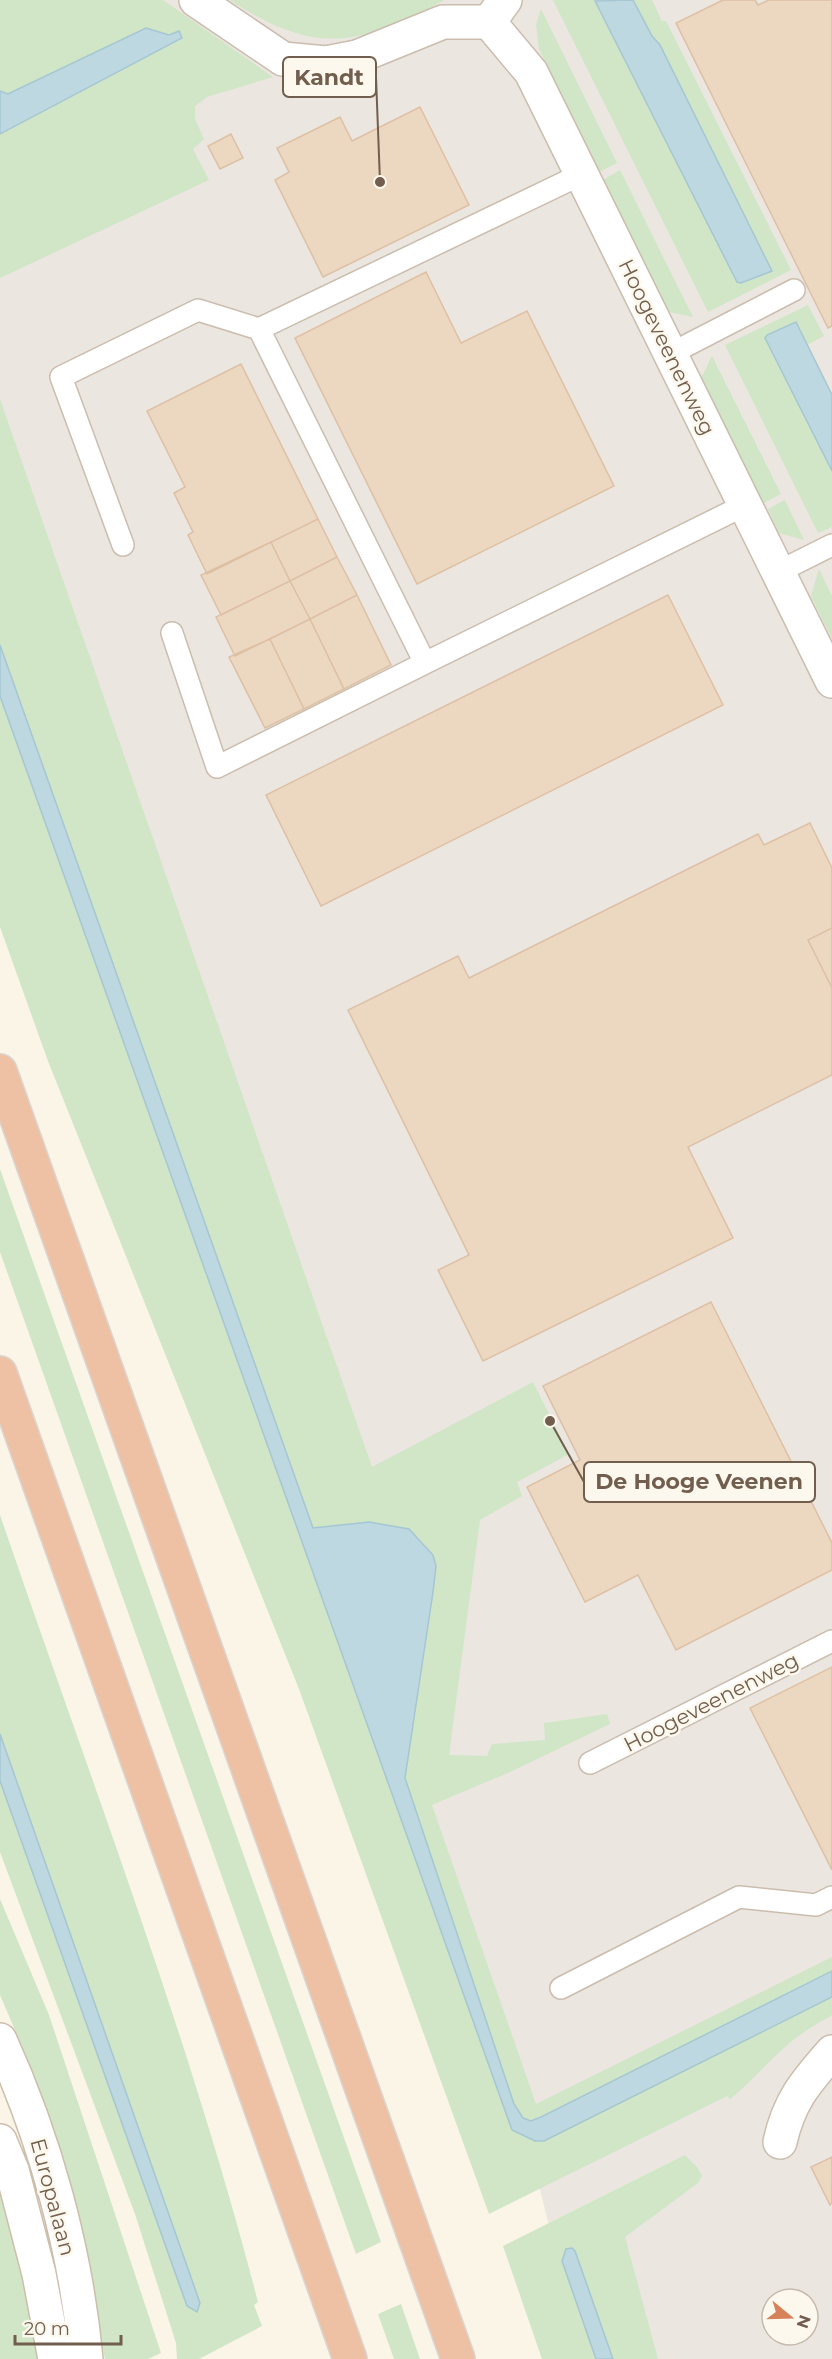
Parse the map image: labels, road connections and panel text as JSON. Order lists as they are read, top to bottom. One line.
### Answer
{"streets":{"street":["Hoogeveenenweg","Europalaan"]},"places":["Kandt","De Hooge Veenen"],"scale_bar":"20 m","north":"right"}
